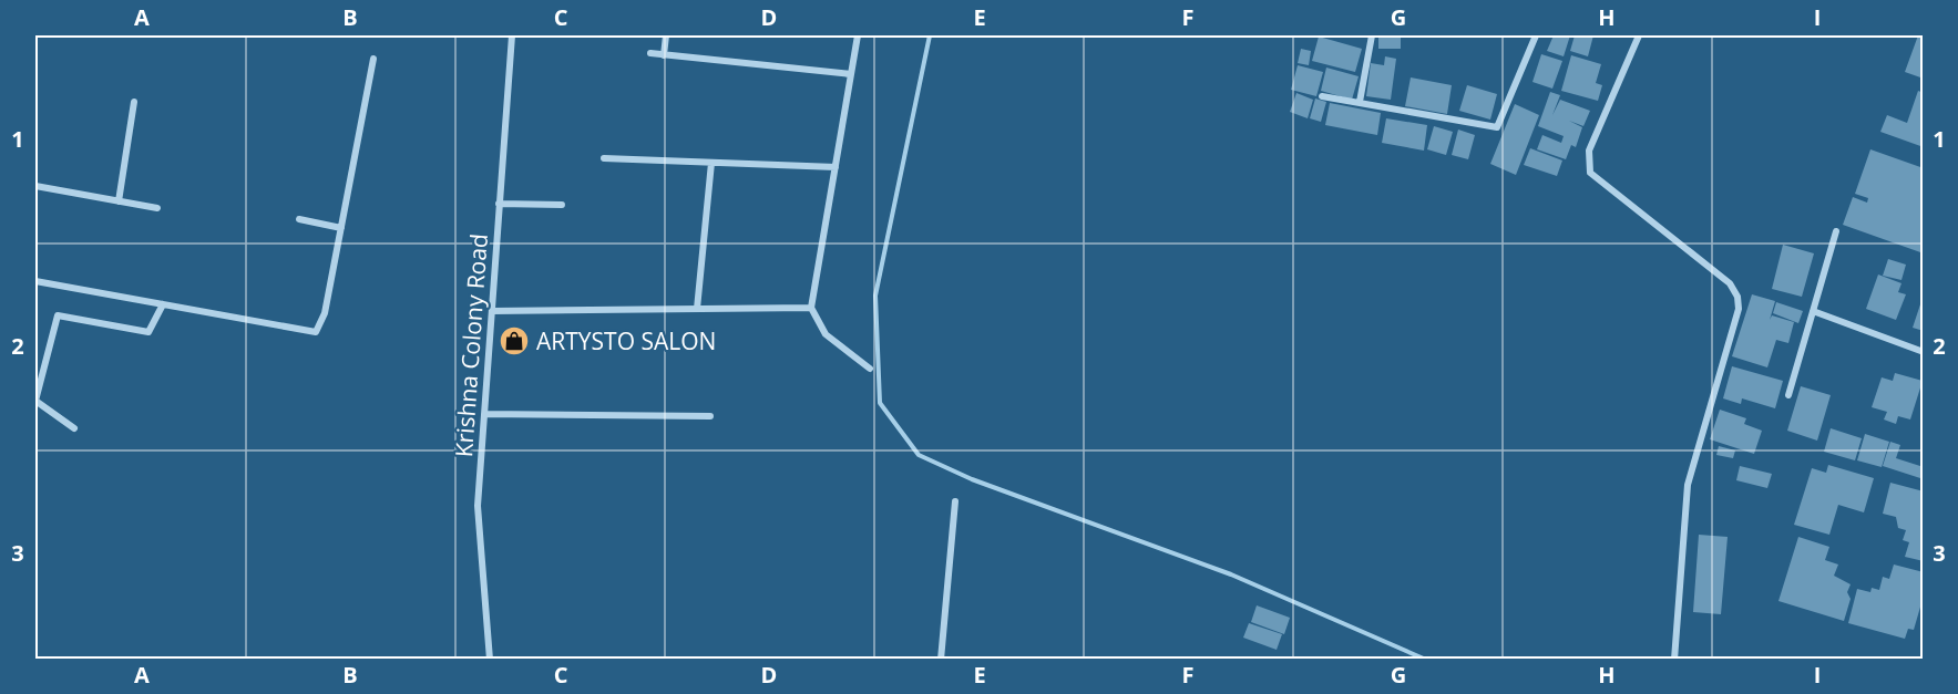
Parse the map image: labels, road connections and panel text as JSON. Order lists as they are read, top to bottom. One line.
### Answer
{"streets":{"street":["Krishna Colony Road"]},"places":{"shop":["ARTYSTO SALON"]},"grid":{"columns":["A","B","C","D","E","F","G","H","I"],"rows":["1","2","3"]}}
